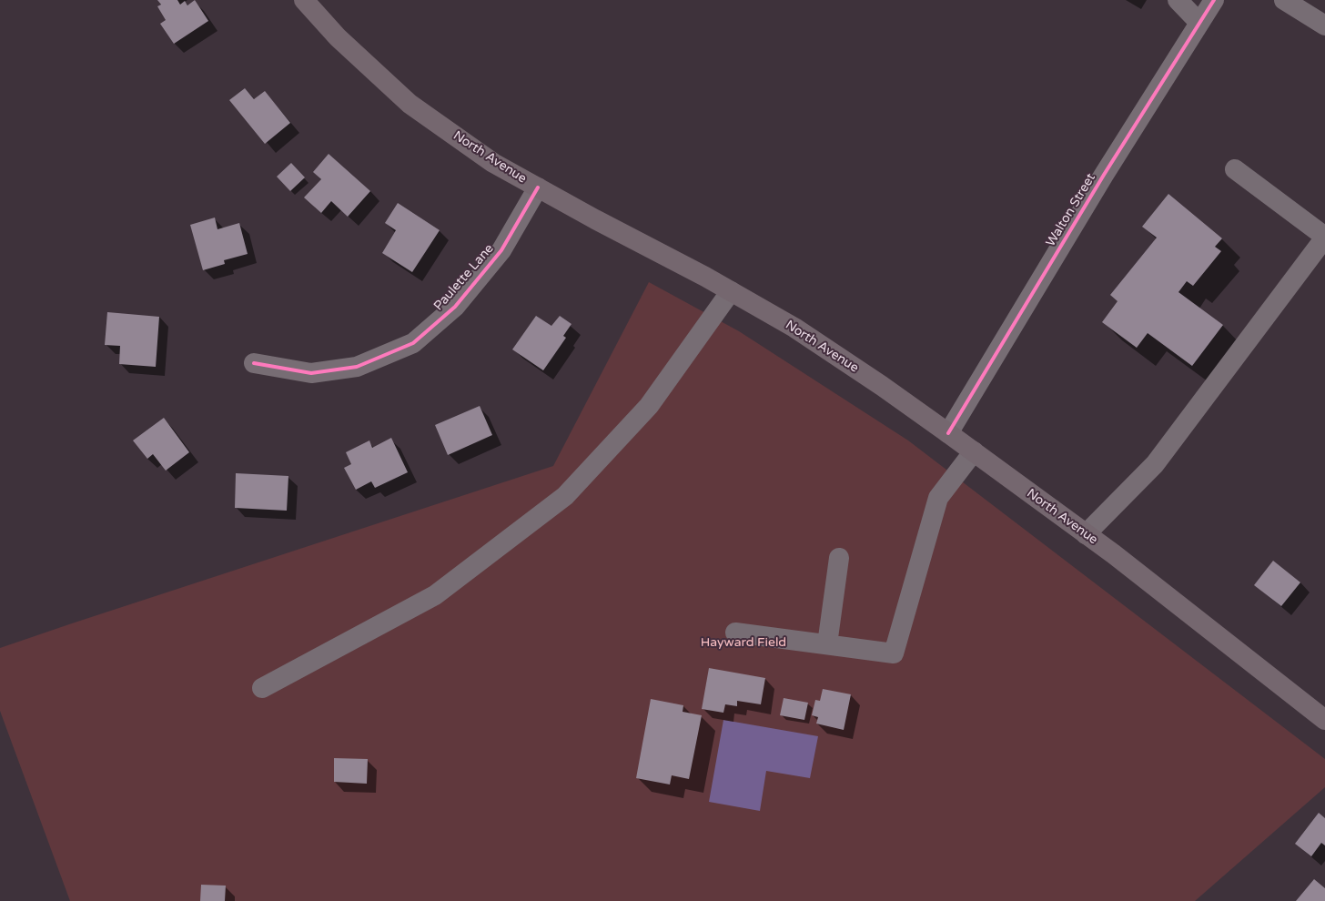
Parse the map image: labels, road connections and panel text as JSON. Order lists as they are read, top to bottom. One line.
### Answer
{"streets":{"main road":["North Avenue"],"street":["Walton Street","Paulette Lane"]},"crossings":[["North Avenue","Walton Street"],["North Avenue","Paulette Lane"]],"parks":["Hayward Field"]}
